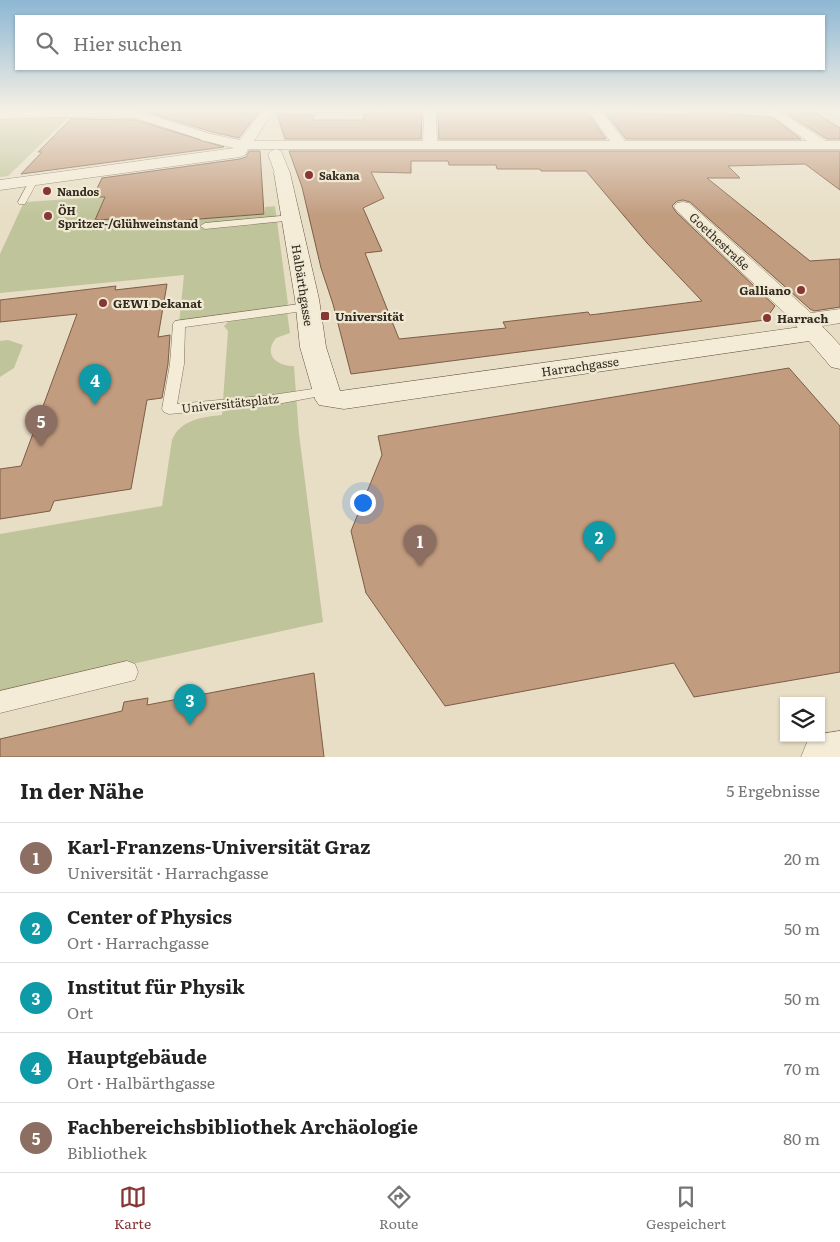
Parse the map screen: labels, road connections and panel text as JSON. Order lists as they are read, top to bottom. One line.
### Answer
{"streets":{"street":["Goethestraße","Halbärthgasse","Harrachgasse"],"lane":["Universitätsplatz"]},"crossings":[["Goethestraße","Harrachgasse"],["Halbärthgasse","Harrachgasse"],["Halbärthgasse","Universitätsplatz"],["Harrachgasse","Universitätsplatz"]],"places":{"other":["Sakana","Nandos","ÖH Spritzer-/Glühweinstand","Galliano","GEWI Dekanat","Harrach"],"transit":["Universität"]},"page":{"search":"Hier suchen","pins":["4","5","2","1","3"],"heading":["In der Nähe","5 Ergebnisse"],"list":[{"mark":"1","name":"Karl-Franzens-Universität Graz","note":"Universität · Harrachgasse","value":"20 m"},{"mark":"2","name":"Center of Physics","note":"Ort · Harrachgasse","value":"50 m"},{"mark":"3","name":"Institut für Physik","note":"Ort","value":"50 m"},{"mark":"4","name":"Hauptgebäude","note":"Ort · Halbärthgasse","value":"70 m"},{"mark":"5","name":"Fachbereichsbibliothek Archäologie","note":"Bibliothek","value":"80 m"}],"nav":["Karte","Route","Gespeichert"]}}
